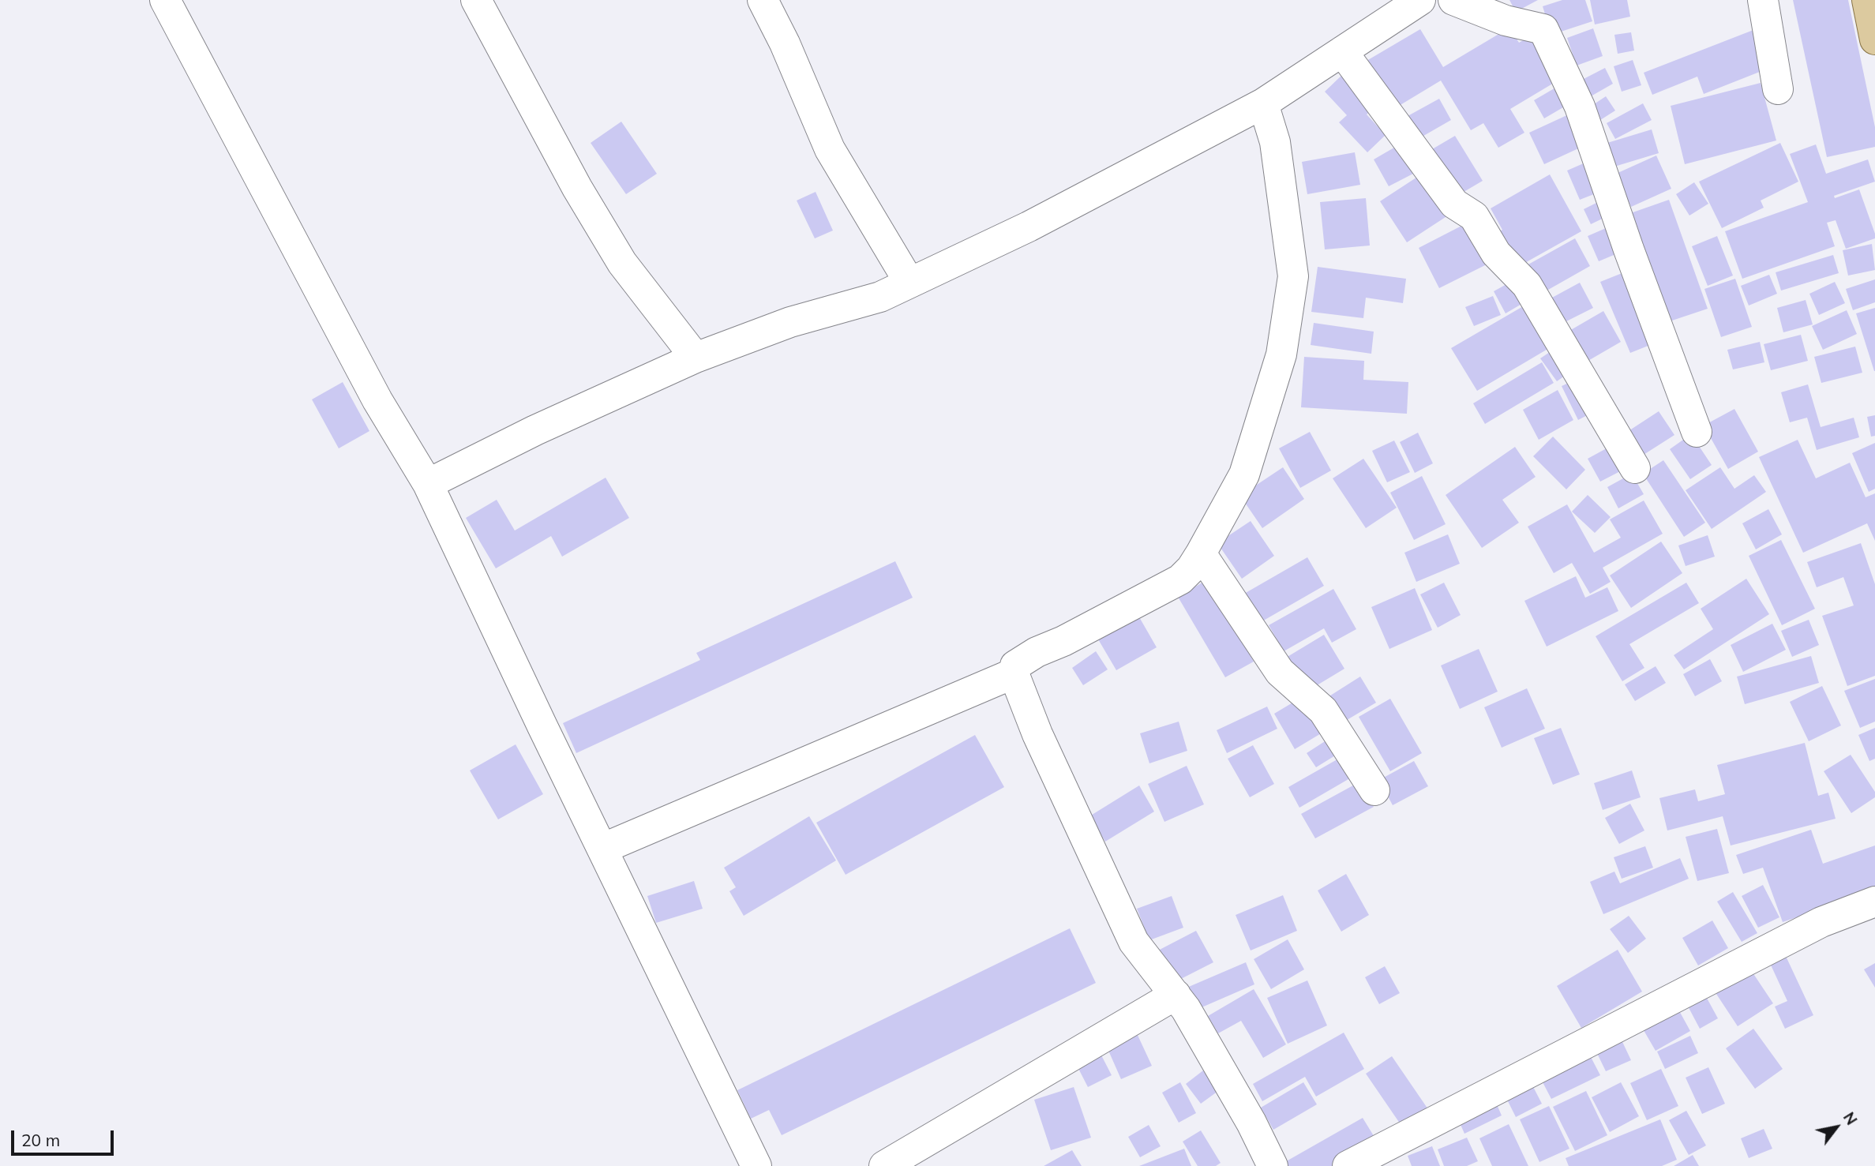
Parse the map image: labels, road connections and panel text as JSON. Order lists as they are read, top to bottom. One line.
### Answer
{"scale_bar":"20 m","north":"top right"}
